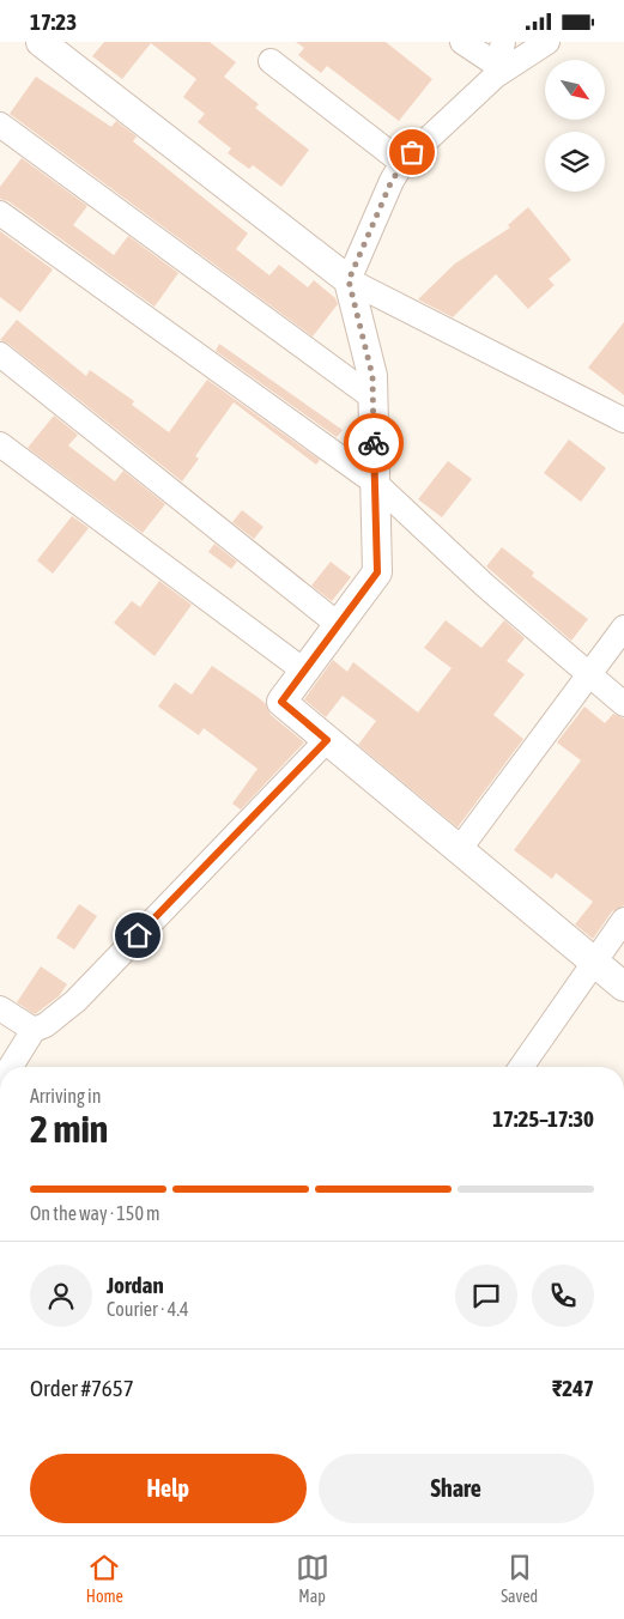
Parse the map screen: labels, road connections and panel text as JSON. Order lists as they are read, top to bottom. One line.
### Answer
{"north":"bottom right","page":{"status":"17:23","heading":["2 min","Arriving in","17:25–17:30"],"panel":["Jordan","Courier · 4.4","Order #7657","₹247"],"bar":"On the way · 150 m","buttons":["Help","Share"],"tabs":["Home","Map","Saved"]}}
